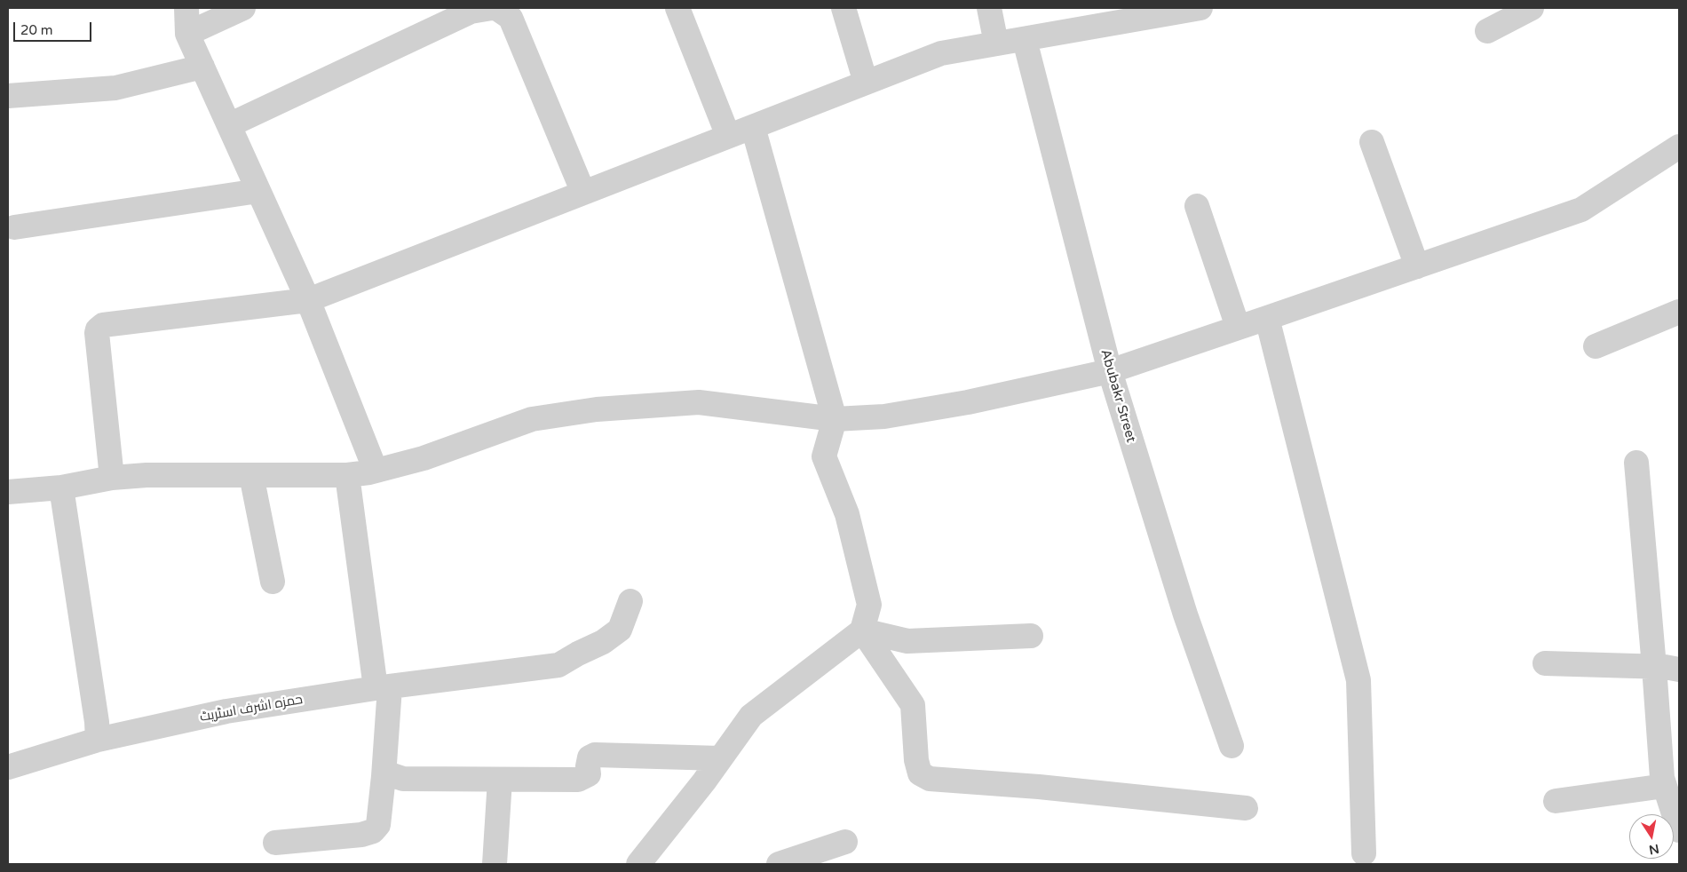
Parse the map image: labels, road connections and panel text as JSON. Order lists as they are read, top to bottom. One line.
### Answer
{"streets":{"street":["Abubakr Street","حمزہ اشرف اسٹریٹ"]},"scale_bar":"20 m","north":"bottom"}
